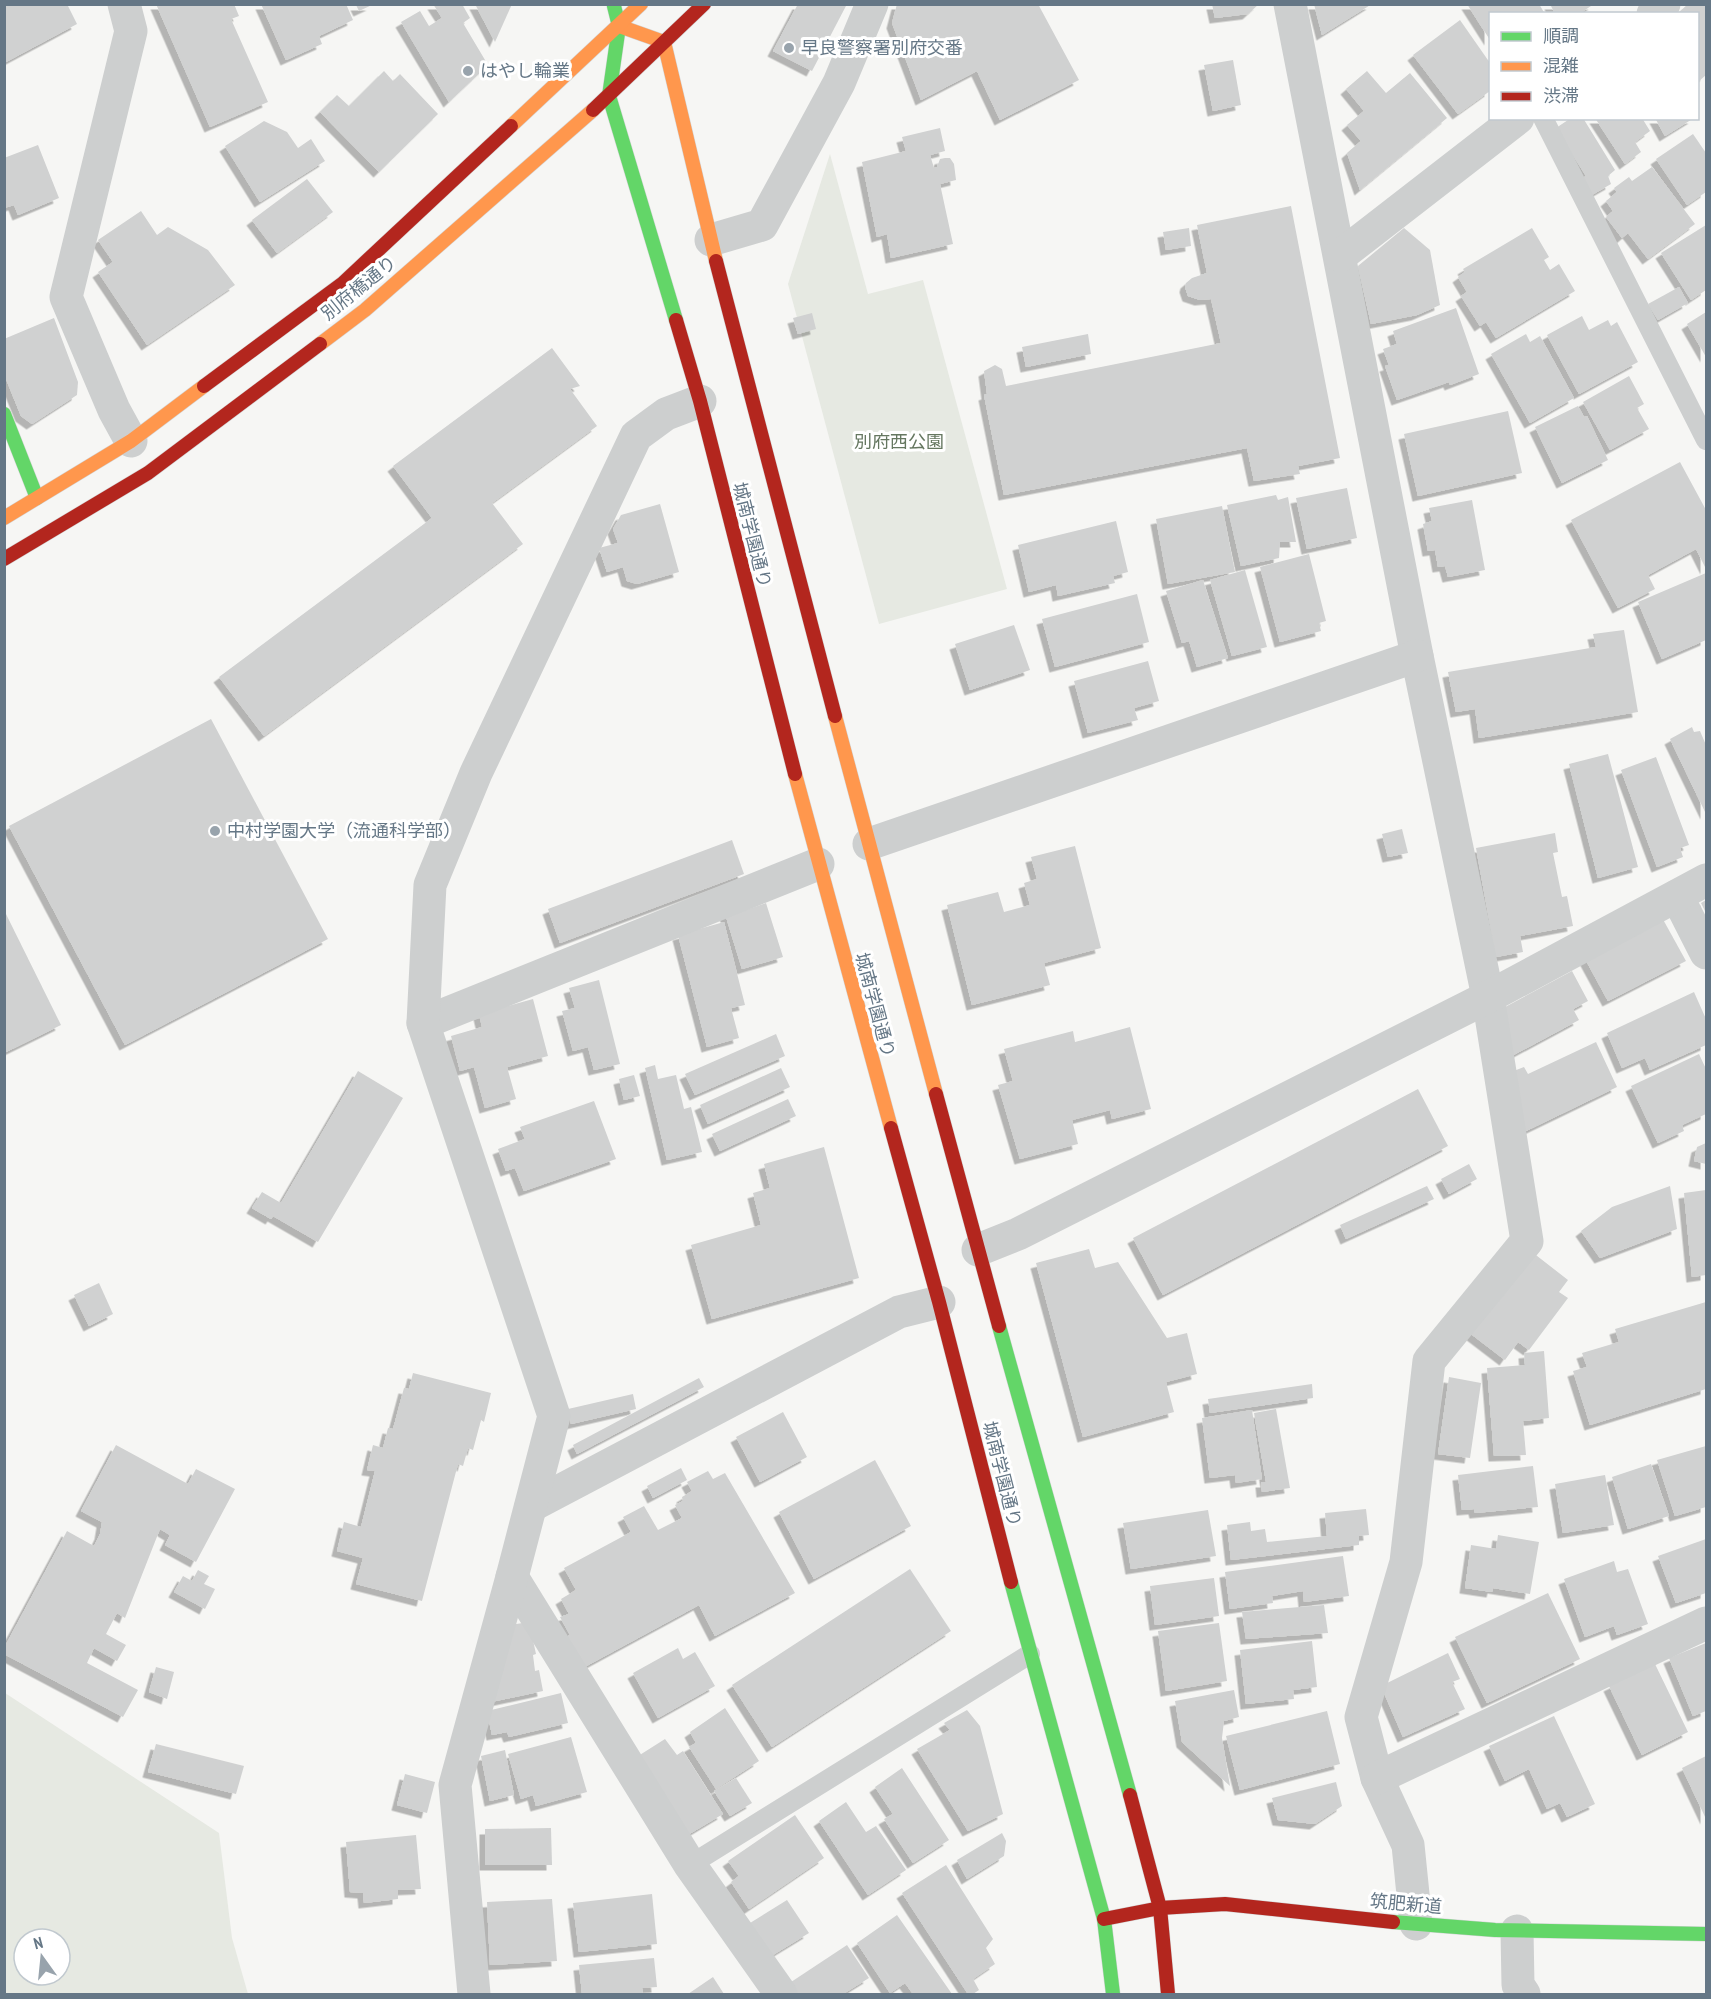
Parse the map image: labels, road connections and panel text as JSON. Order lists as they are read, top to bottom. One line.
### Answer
{"streets":{"main road":["別府橋通り","城南学園通り","筑肥新道"]},"crossings":[["別府橋通り","城南学園通り"],["城南学園通り","筑肥新道"]],"parks":["別府西公園"],"places":["早良警察署別府交番","はやし輪業","中村学園大学（流通科学部）"],"legend":["順調","混雑","渋滞"],"north":"top"}
